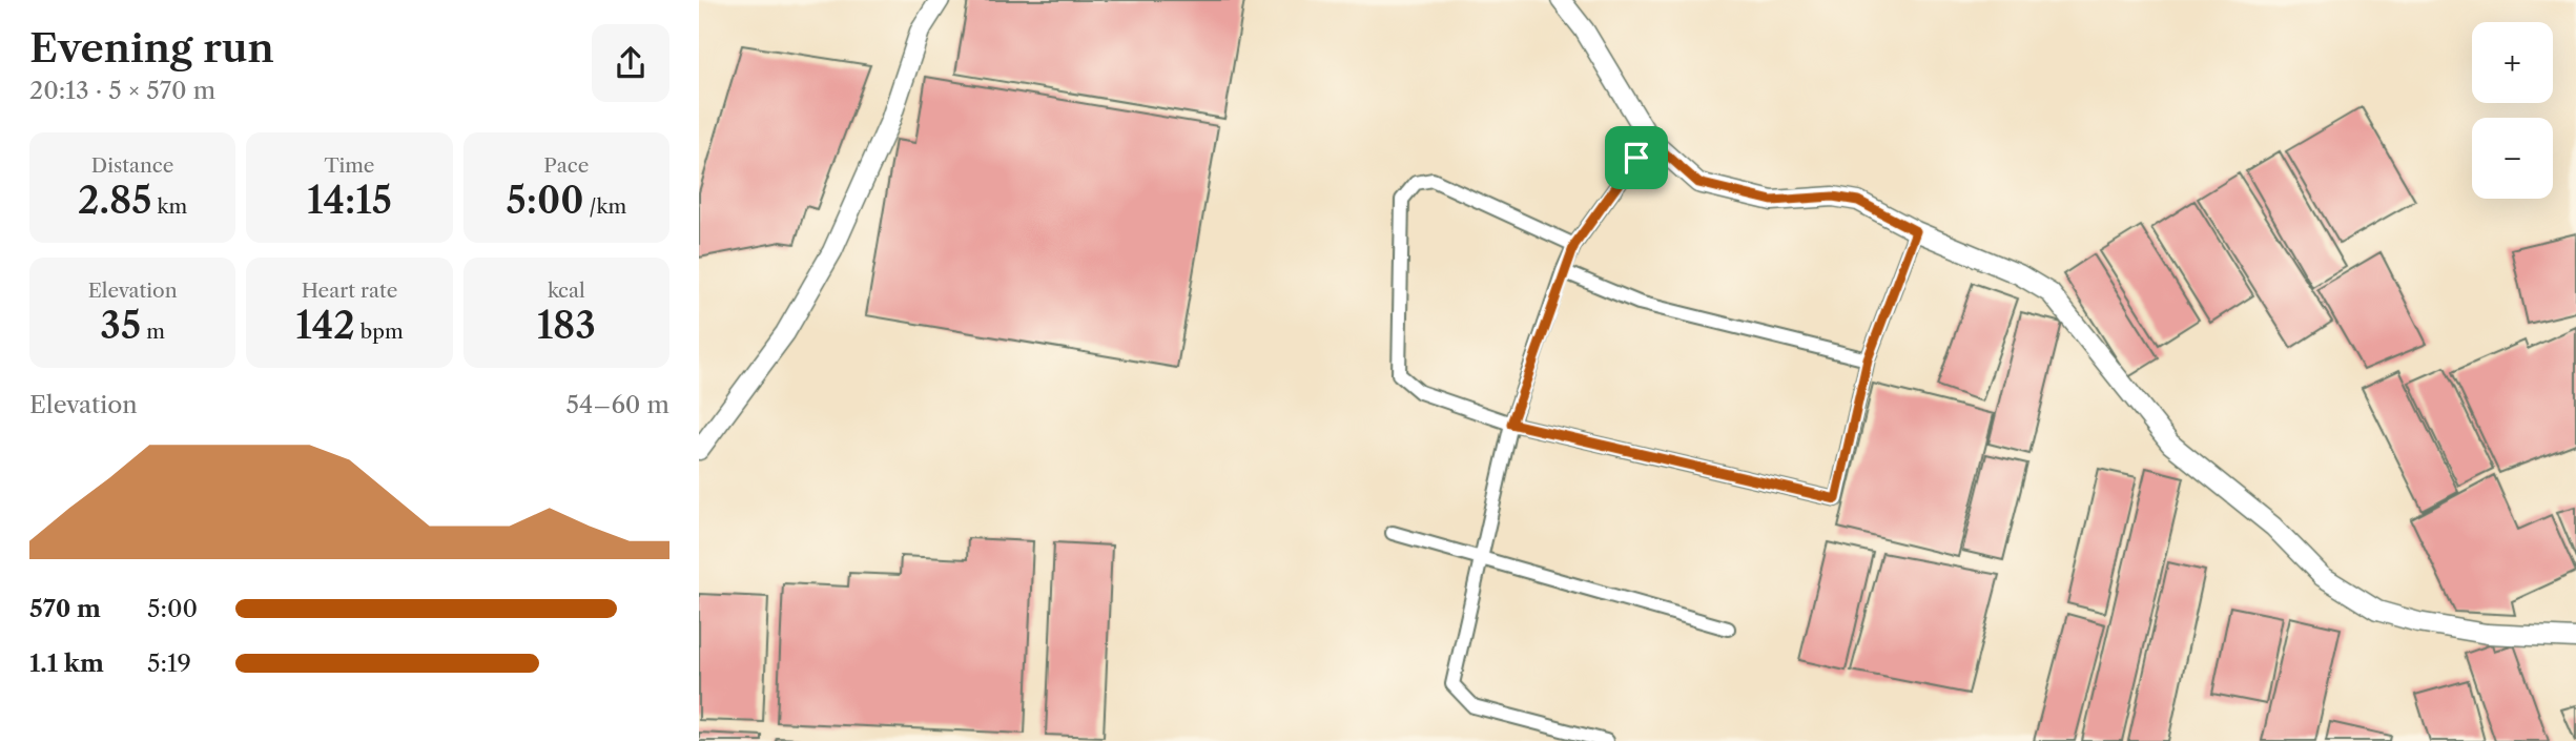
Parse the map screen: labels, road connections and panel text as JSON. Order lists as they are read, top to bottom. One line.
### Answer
{"page":{"heading":["Evening run","20:13 · 5 × 570 m"],"map_buttons":["+","−"],"stats":[["Distance","2.85 km"],["Time","14:15"],["Pace","5:00 /km"],["Elevation","35 m"],["Heart rate","142 bpm"],["kcal","183"]],"chart":["Elevation","54–60 m"],"list":[{"name":"570 m","note":"5:00"},{"name":"1.1 km","note":"5:19"}]}}
